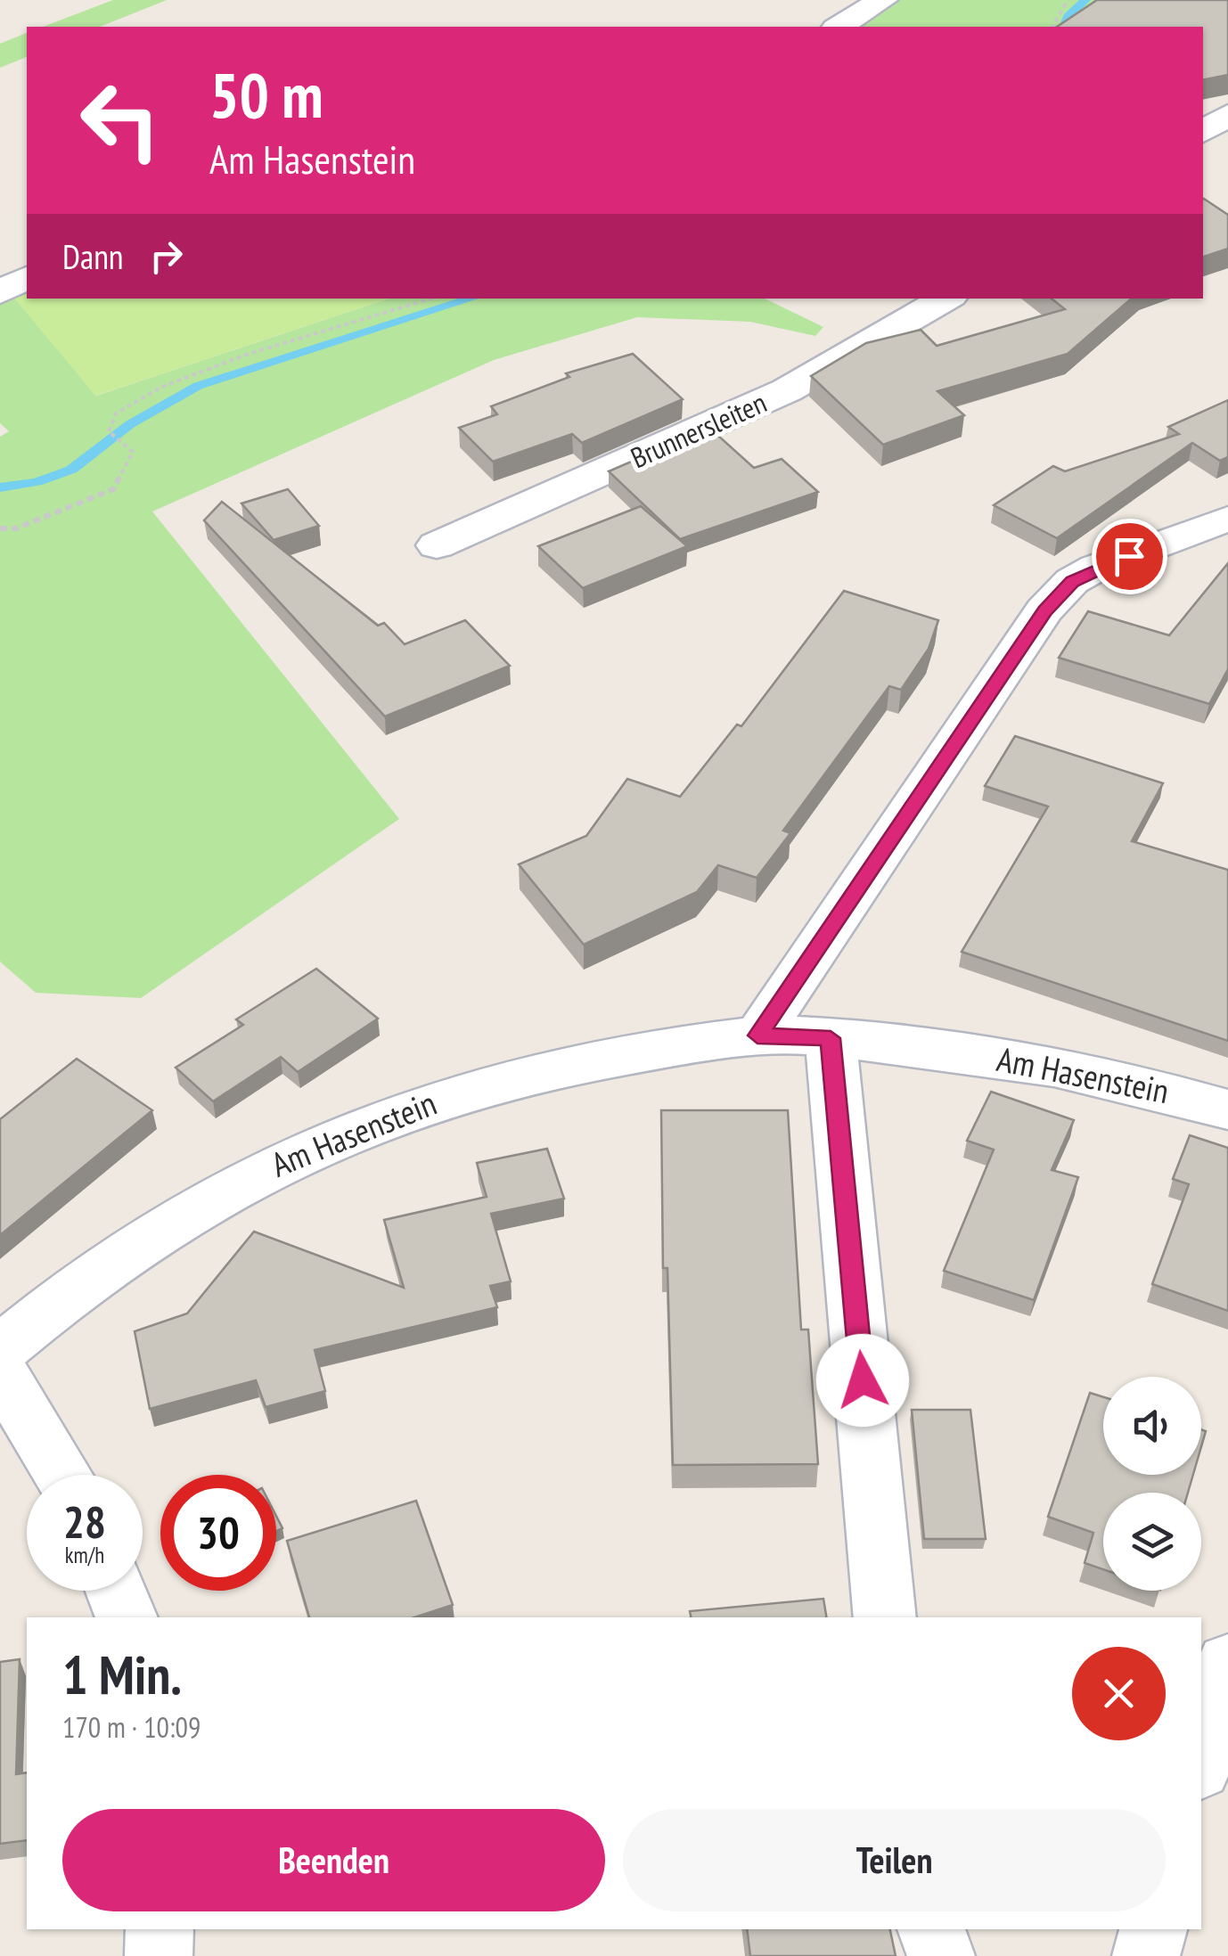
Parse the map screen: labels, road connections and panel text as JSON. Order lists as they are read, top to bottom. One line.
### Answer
{"streets":{"street":["Brunnersleiten","Am Hasenstein"]},"page":{"turn":["50 m","Am Hasenstein"],"then":"Dann","speed":"28 km/h","limit":"30","heading":["1 Min.","170 m · 10:09"],"buttons":["Beenden","Teilen"]}}
